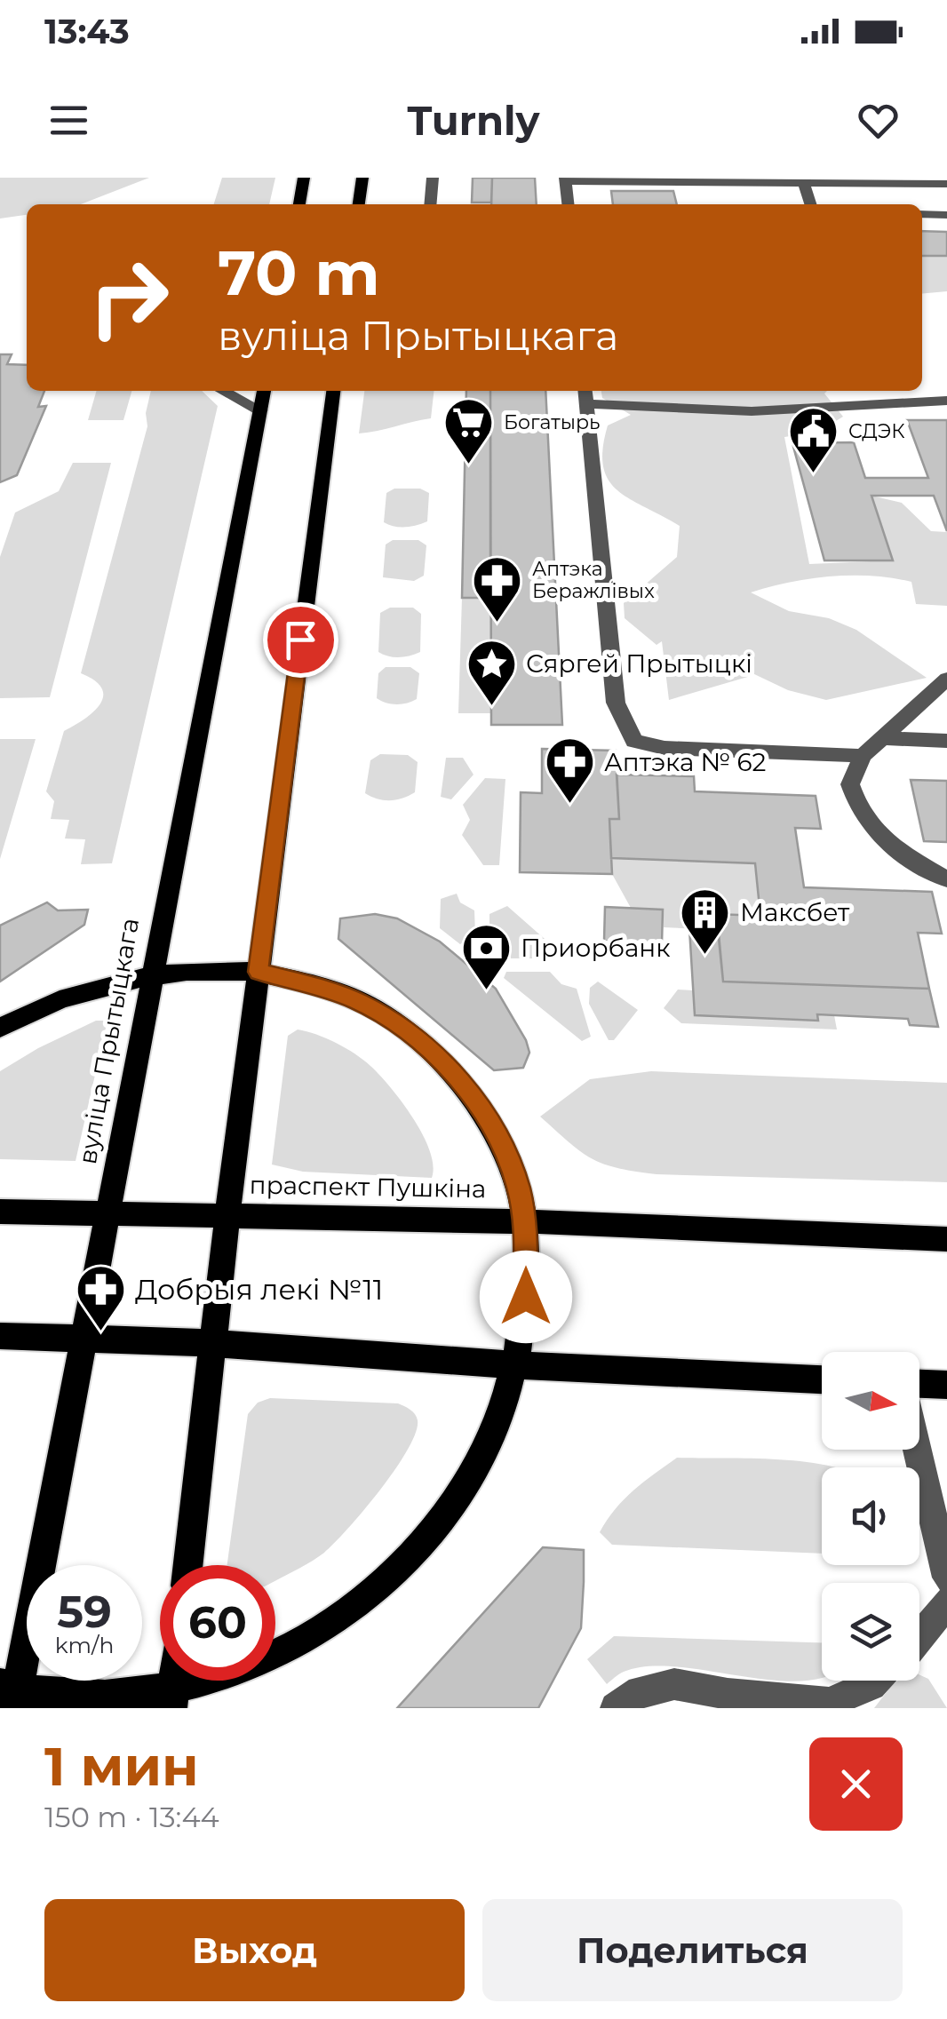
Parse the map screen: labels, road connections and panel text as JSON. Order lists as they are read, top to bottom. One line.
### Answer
{"streets":{"main road":["вуліца Прытыцкага","праспект Пушкіна"]},"crossings":[["вуліца Прытыцкага","праспект Пушкіна"]],"places":{"supermarket":["Богатырь"],"public building":["СДЭК"],"pharmacy":["Аптэка Беражлівых","Аптэка № 62","Добрыя лекі №11"],"place":["Сяргей Прытыцкі"],"building":["Максбет"],"bank":["Приорбанк"]},"north":"right","page":{"status":"13:43","header":"Turnly","turn":["70 m","вуліца Прытыцкага"],"speed":"59 km/h","limit":"60","heading":["1 мин","150 m · 13:44"],"buttons":["Выход","Поделиться"]}}
